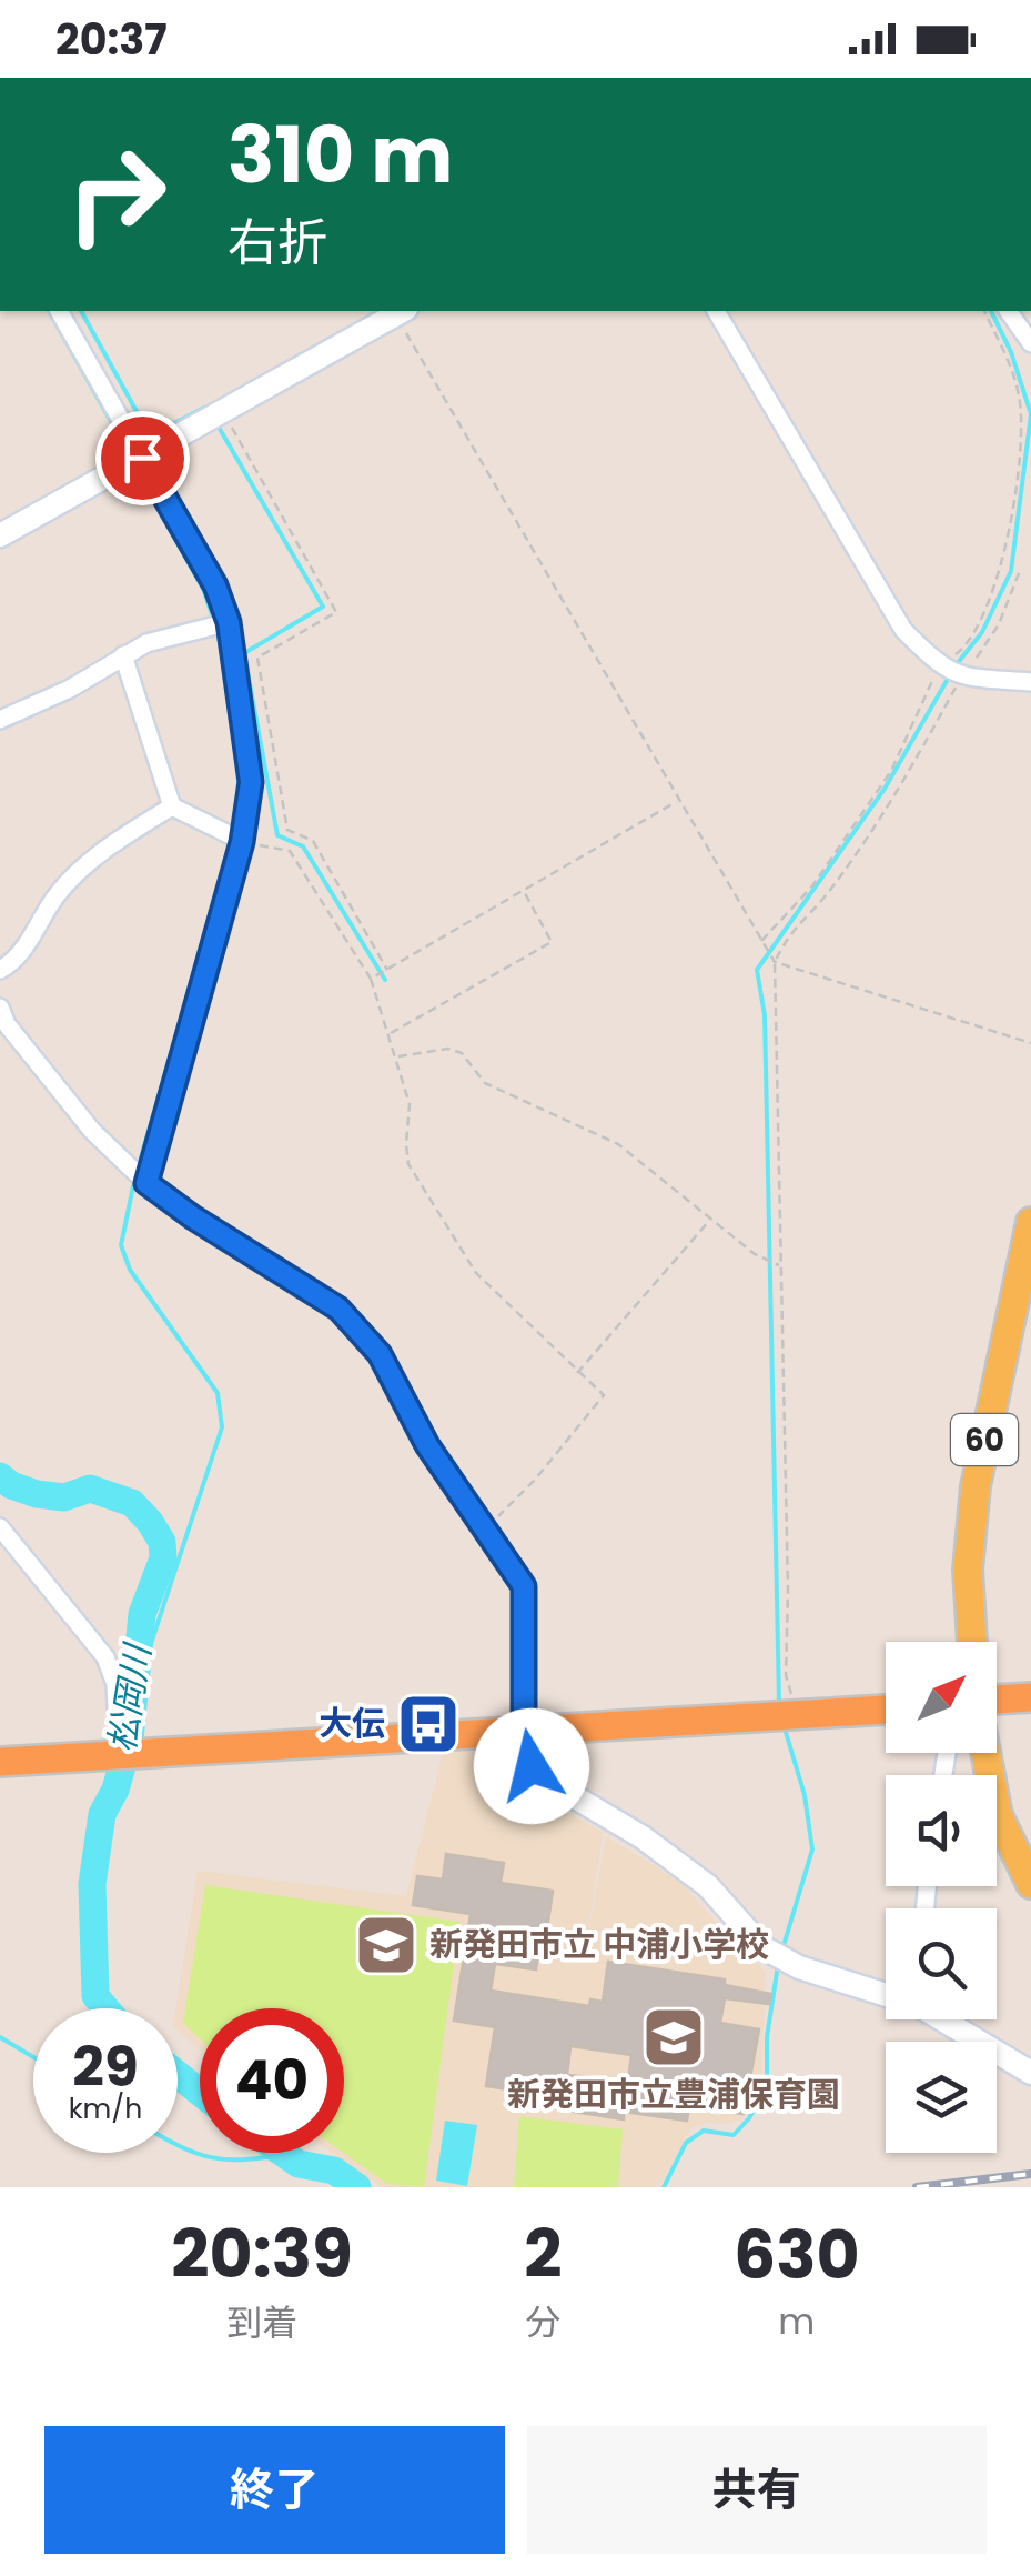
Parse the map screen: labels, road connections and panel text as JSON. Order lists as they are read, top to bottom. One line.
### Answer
{"streets":{"main road":["60"]},"water":["松岡川"],"places":{"bus stop":["大伝"],"school or university":["新発田市立 中浦小学校","新発田市立豊浦保育園"]},"north":"top right","page":{"status":"20:37","turn":["310 m","右折"],"speed":"29 km/h","limit":"40","eta":["20:39","到着","2","分","630","m"],"buttons":["終了","共有"]}}
